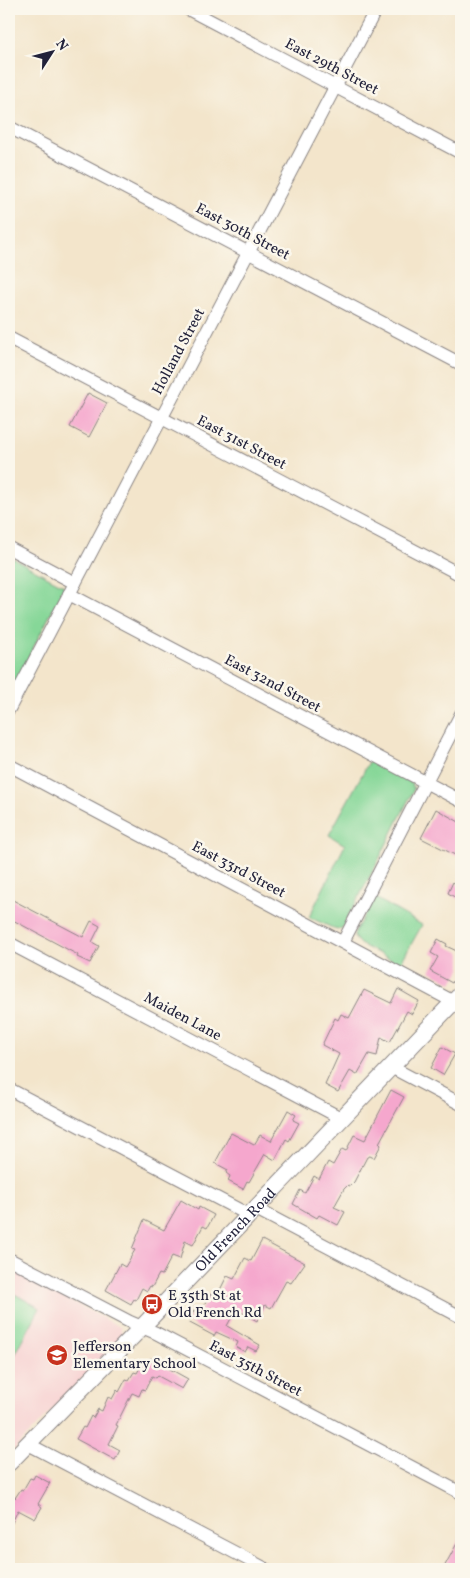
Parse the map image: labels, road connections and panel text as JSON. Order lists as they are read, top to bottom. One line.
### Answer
{"streets":{"main road":["Old French Road"],"street":["East 29th Street","East 30th Street","Holland Street","East 31st Street","East 32nd Street","East 33rd Street","Maiden Lane","East 35th Street"]},"crossings":[["East 29th Street","Holland Street"],["East 30th Street","Holland Street"],["Holland Street","East 31st Street"],["Holland Street","East 32nd Street"],["East 33rd Street","Old French Road"],["Maiden Lane","Old French Road"],["Old French Road","East 35th Street"]],"places":{"bus stop":["E 35th St at Old French Rd"],"school or university":["Jefferson Elementary School"]},"north":"top right"}
